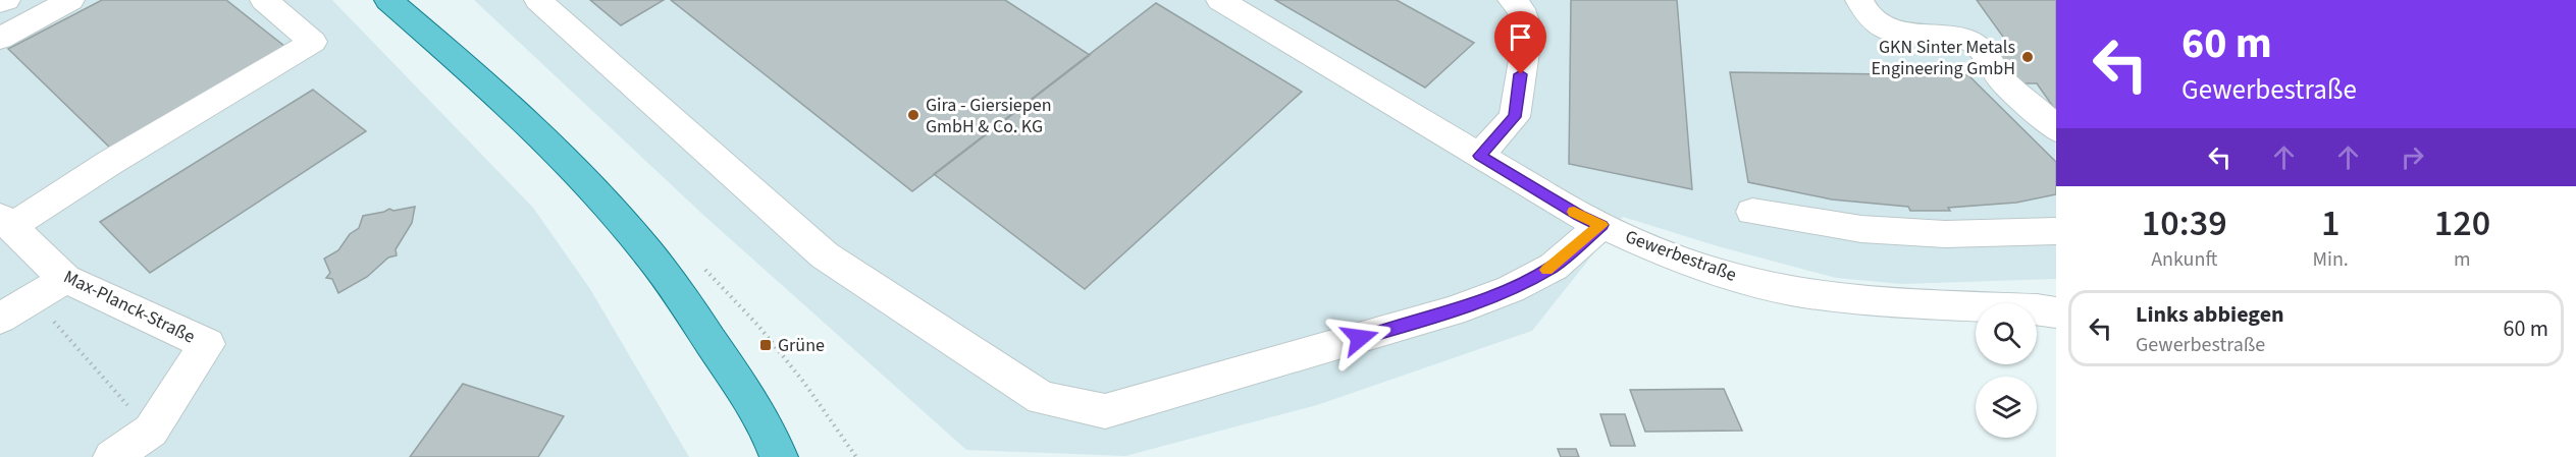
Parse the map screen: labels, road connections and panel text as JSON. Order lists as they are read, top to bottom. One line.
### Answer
{"streets":{"street":["Gewerbestraße","Max-Planck-Straße"]},"places":{"other":["GKN Sinter Metals Engineering GmbH","Gira - Giersiepen GmbH & Co. KG"],"transit":["Grüne"]},"page":{"turn":["60 m","Gewerbestraße"],"eta":["10:39","Ankunft","1","Min.","120","m"],"list":[{"name":"Links abbiegen","note":"Gewerbestraße","value":"60 m"}]}}
